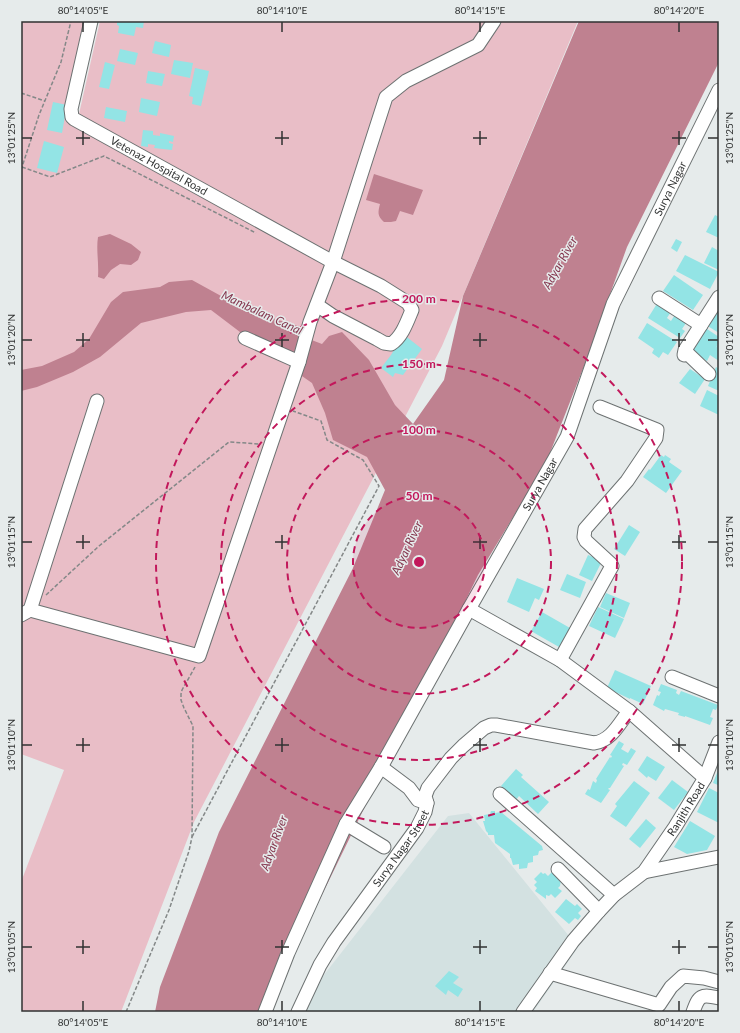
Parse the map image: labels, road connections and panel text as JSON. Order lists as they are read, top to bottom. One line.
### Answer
{"streets":{"street":["Vetenaz Hospital Road","Surya Nagar","Ranjith Road","Surya Nagar Street"]},"water":["Adyar River","Mambalam Canal"],"coordinates":["80°14'05\"E","80°14'10\"E","80°14'15\"E","80°14'20\"E","13°01'25\"N","13°01'20\"N","13°01'15\"N","13°01'10\"N","13°01'05\"N"],"rings":["200 m","150 m","100 m","50 m"]}
